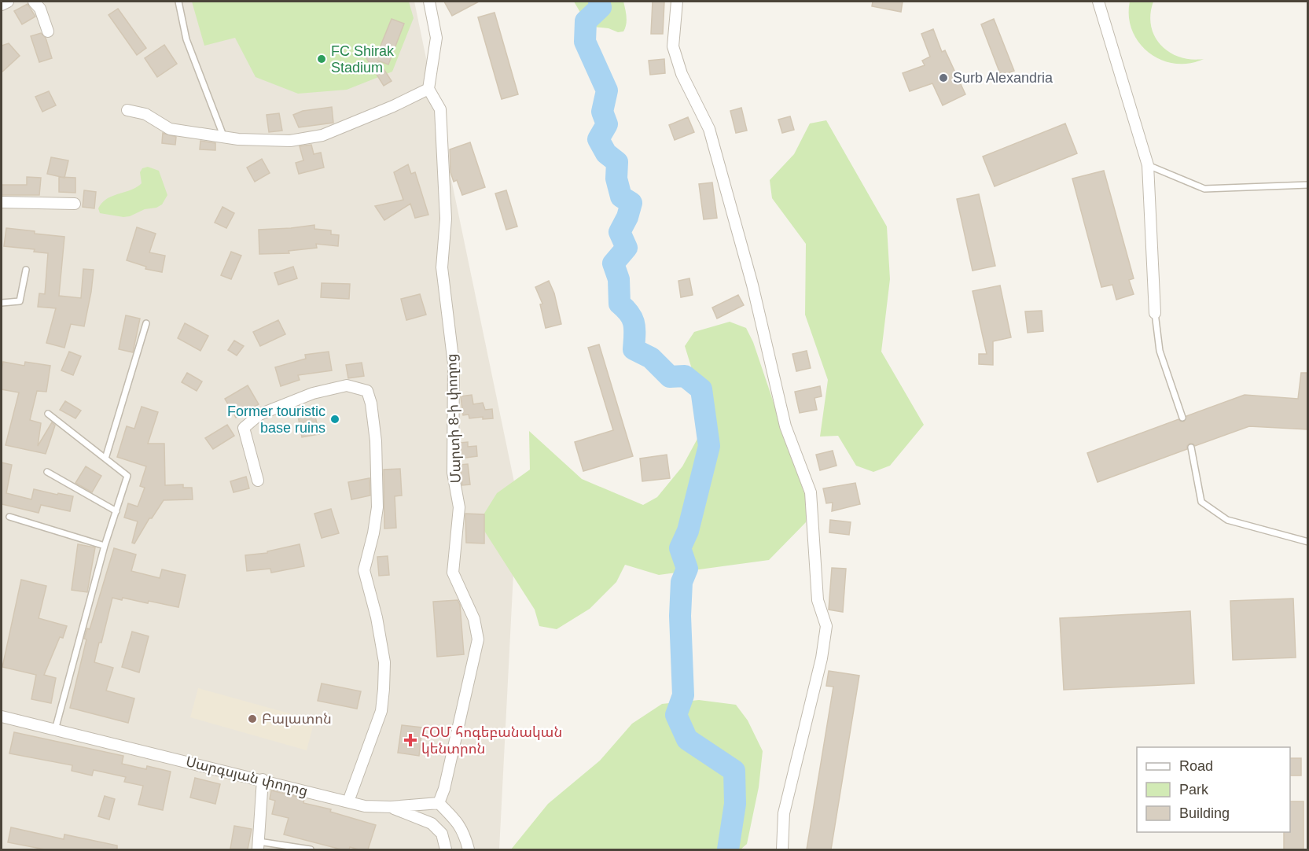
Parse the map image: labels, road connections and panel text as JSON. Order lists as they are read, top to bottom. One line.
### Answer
{"streets":{"street":["Մարտի 8-ի փողոց","Սարգսյան փողոց"]},"crossings":[["Մարտի 8-ի փողոց","Սարգսյան փողոց"]],"places":{"other":["FC Shirak Stadium","Surb Alexandria","Former touristic base ruins","Բալատոն"],"health":["ՀՕՄ հոգեբանական կենտրոն"]},"legend":["Road","Park","Building"]}
